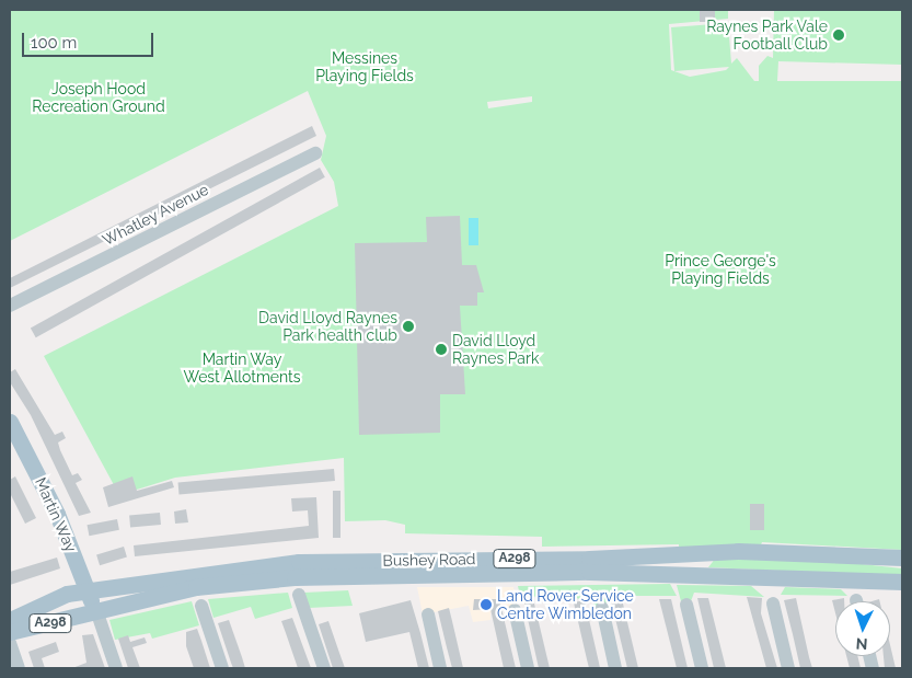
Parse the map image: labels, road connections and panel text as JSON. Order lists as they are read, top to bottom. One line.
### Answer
{"streets":{"main road":["Martin Way","A298","Bushey Road"],"street":["Whatley Avenue"]},"crossings":[["Martin Way","Bushey Road"]],"parks":["Messines Playing Fields","Joseph Hood Recreation Ground","Prince George's Playing Fields","Martin Way West Allotments"],"places":["Raynes Park Vale Football Club","David Lloyd Raynes Park health club","David Lloyd Raynes Park","Land Rover Service Centre Wimbledon"],"scale_bar":"100 m","north":"bottom"}
